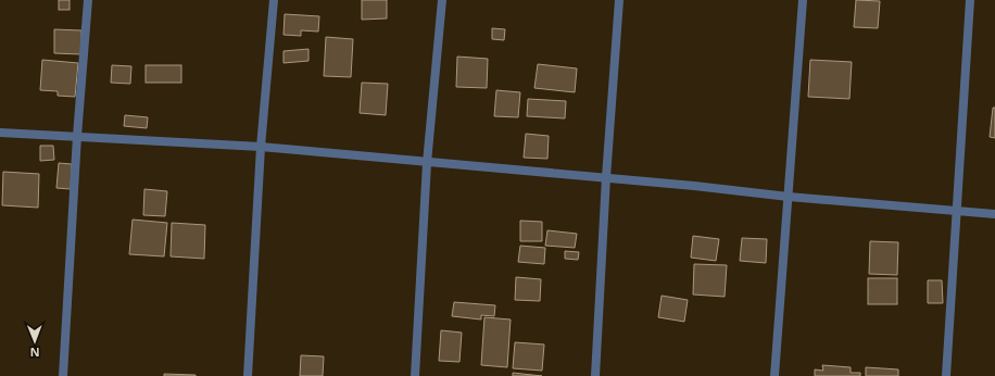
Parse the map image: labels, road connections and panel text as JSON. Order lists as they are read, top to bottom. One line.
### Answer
{"north":"bottom"}
